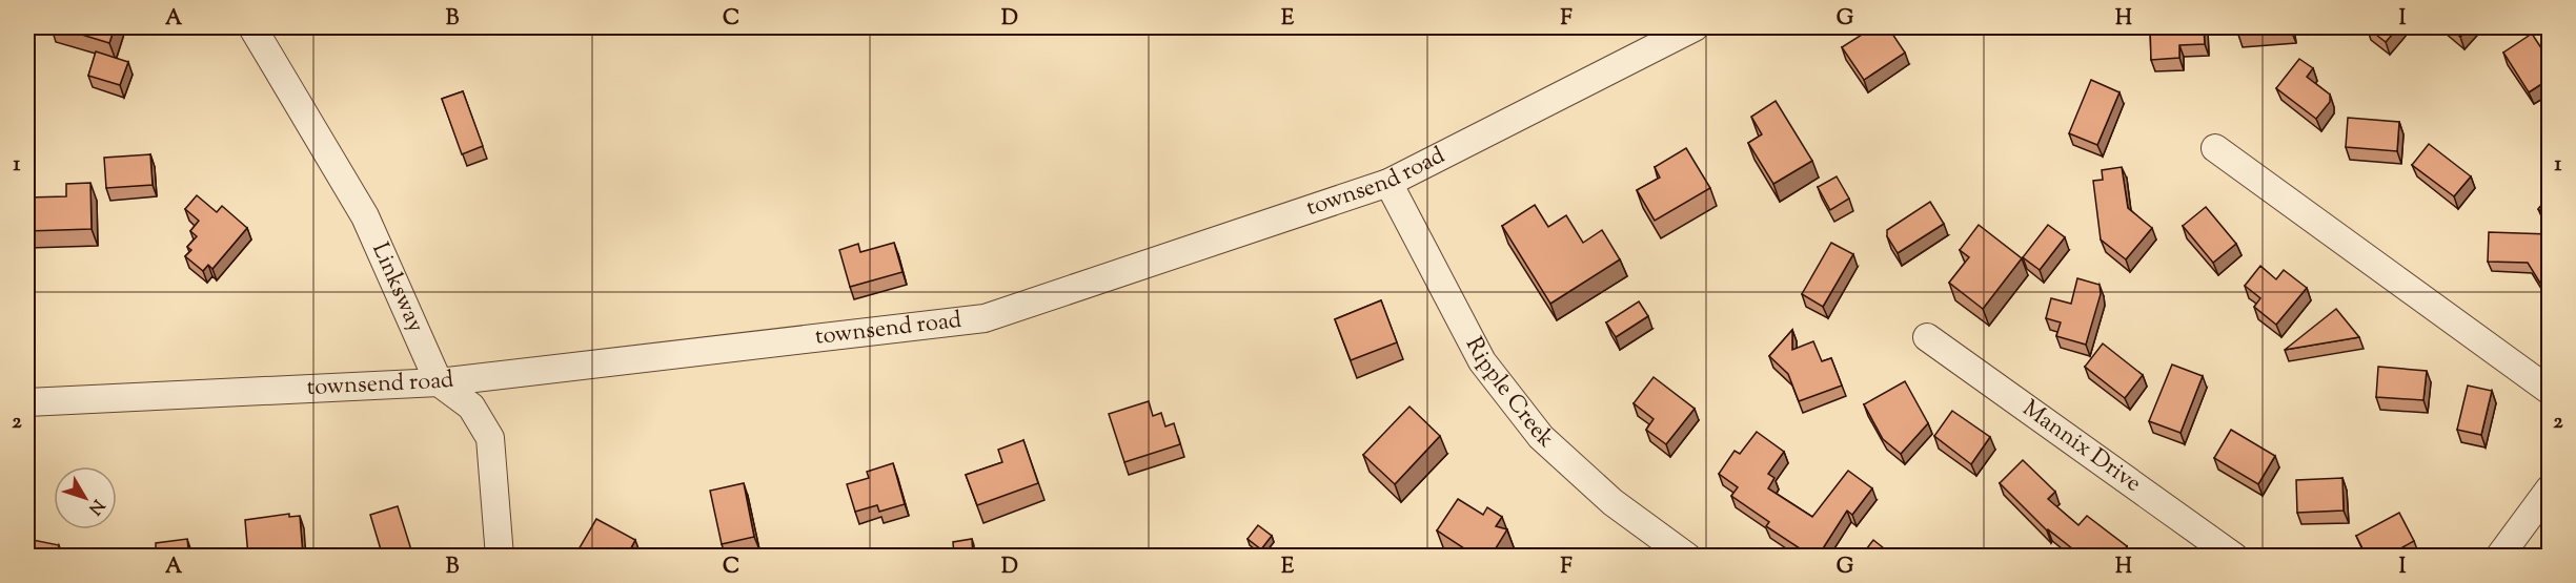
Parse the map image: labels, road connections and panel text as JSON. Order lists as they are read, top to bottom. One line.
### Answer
{"streets":{"street":["townsend road","Linksway","Ripple Creek","Mannix Drive"]},"crossings":[["townsend road","Linksway"],["townsend road","Ripple Creek"]],"north":"bottom right","grid":{"columns":["A","B","C","D","E","F","G","H","I"],"rows":["1","2"]}}
